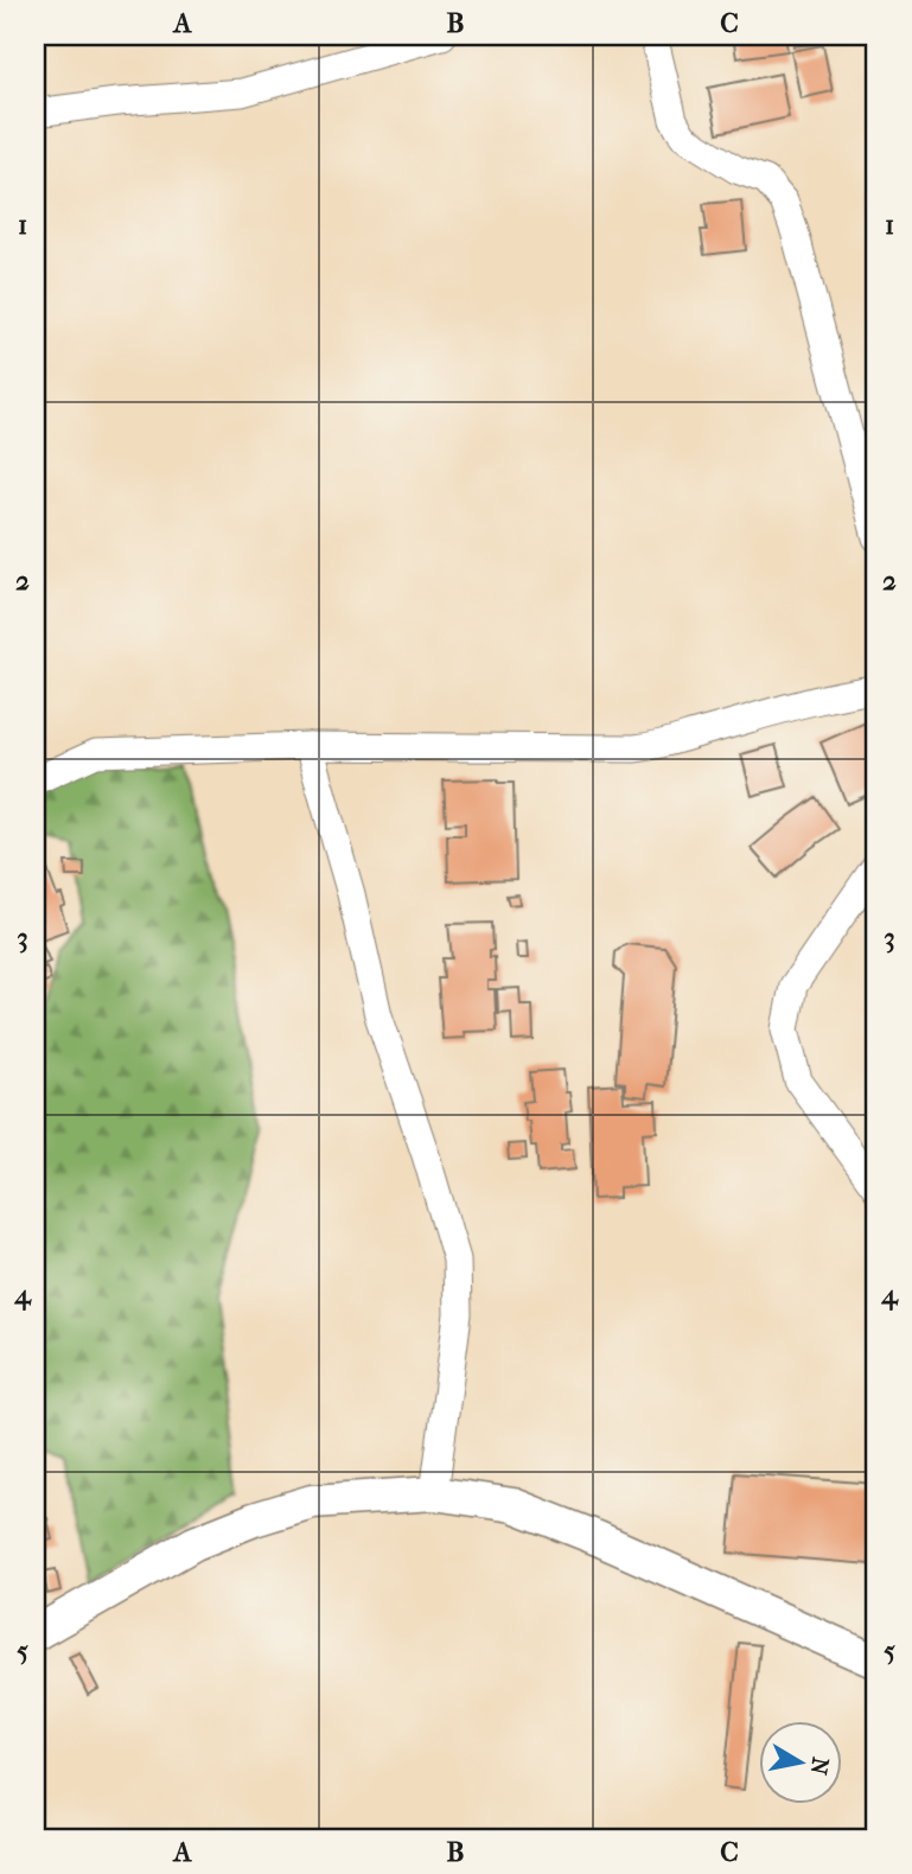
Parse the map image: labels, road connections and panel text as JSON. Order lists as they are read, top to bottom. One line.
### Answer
{"north":"right","grid":{"columns":["A","B","C"],"rows":["1","2","3","4","5"]}}
